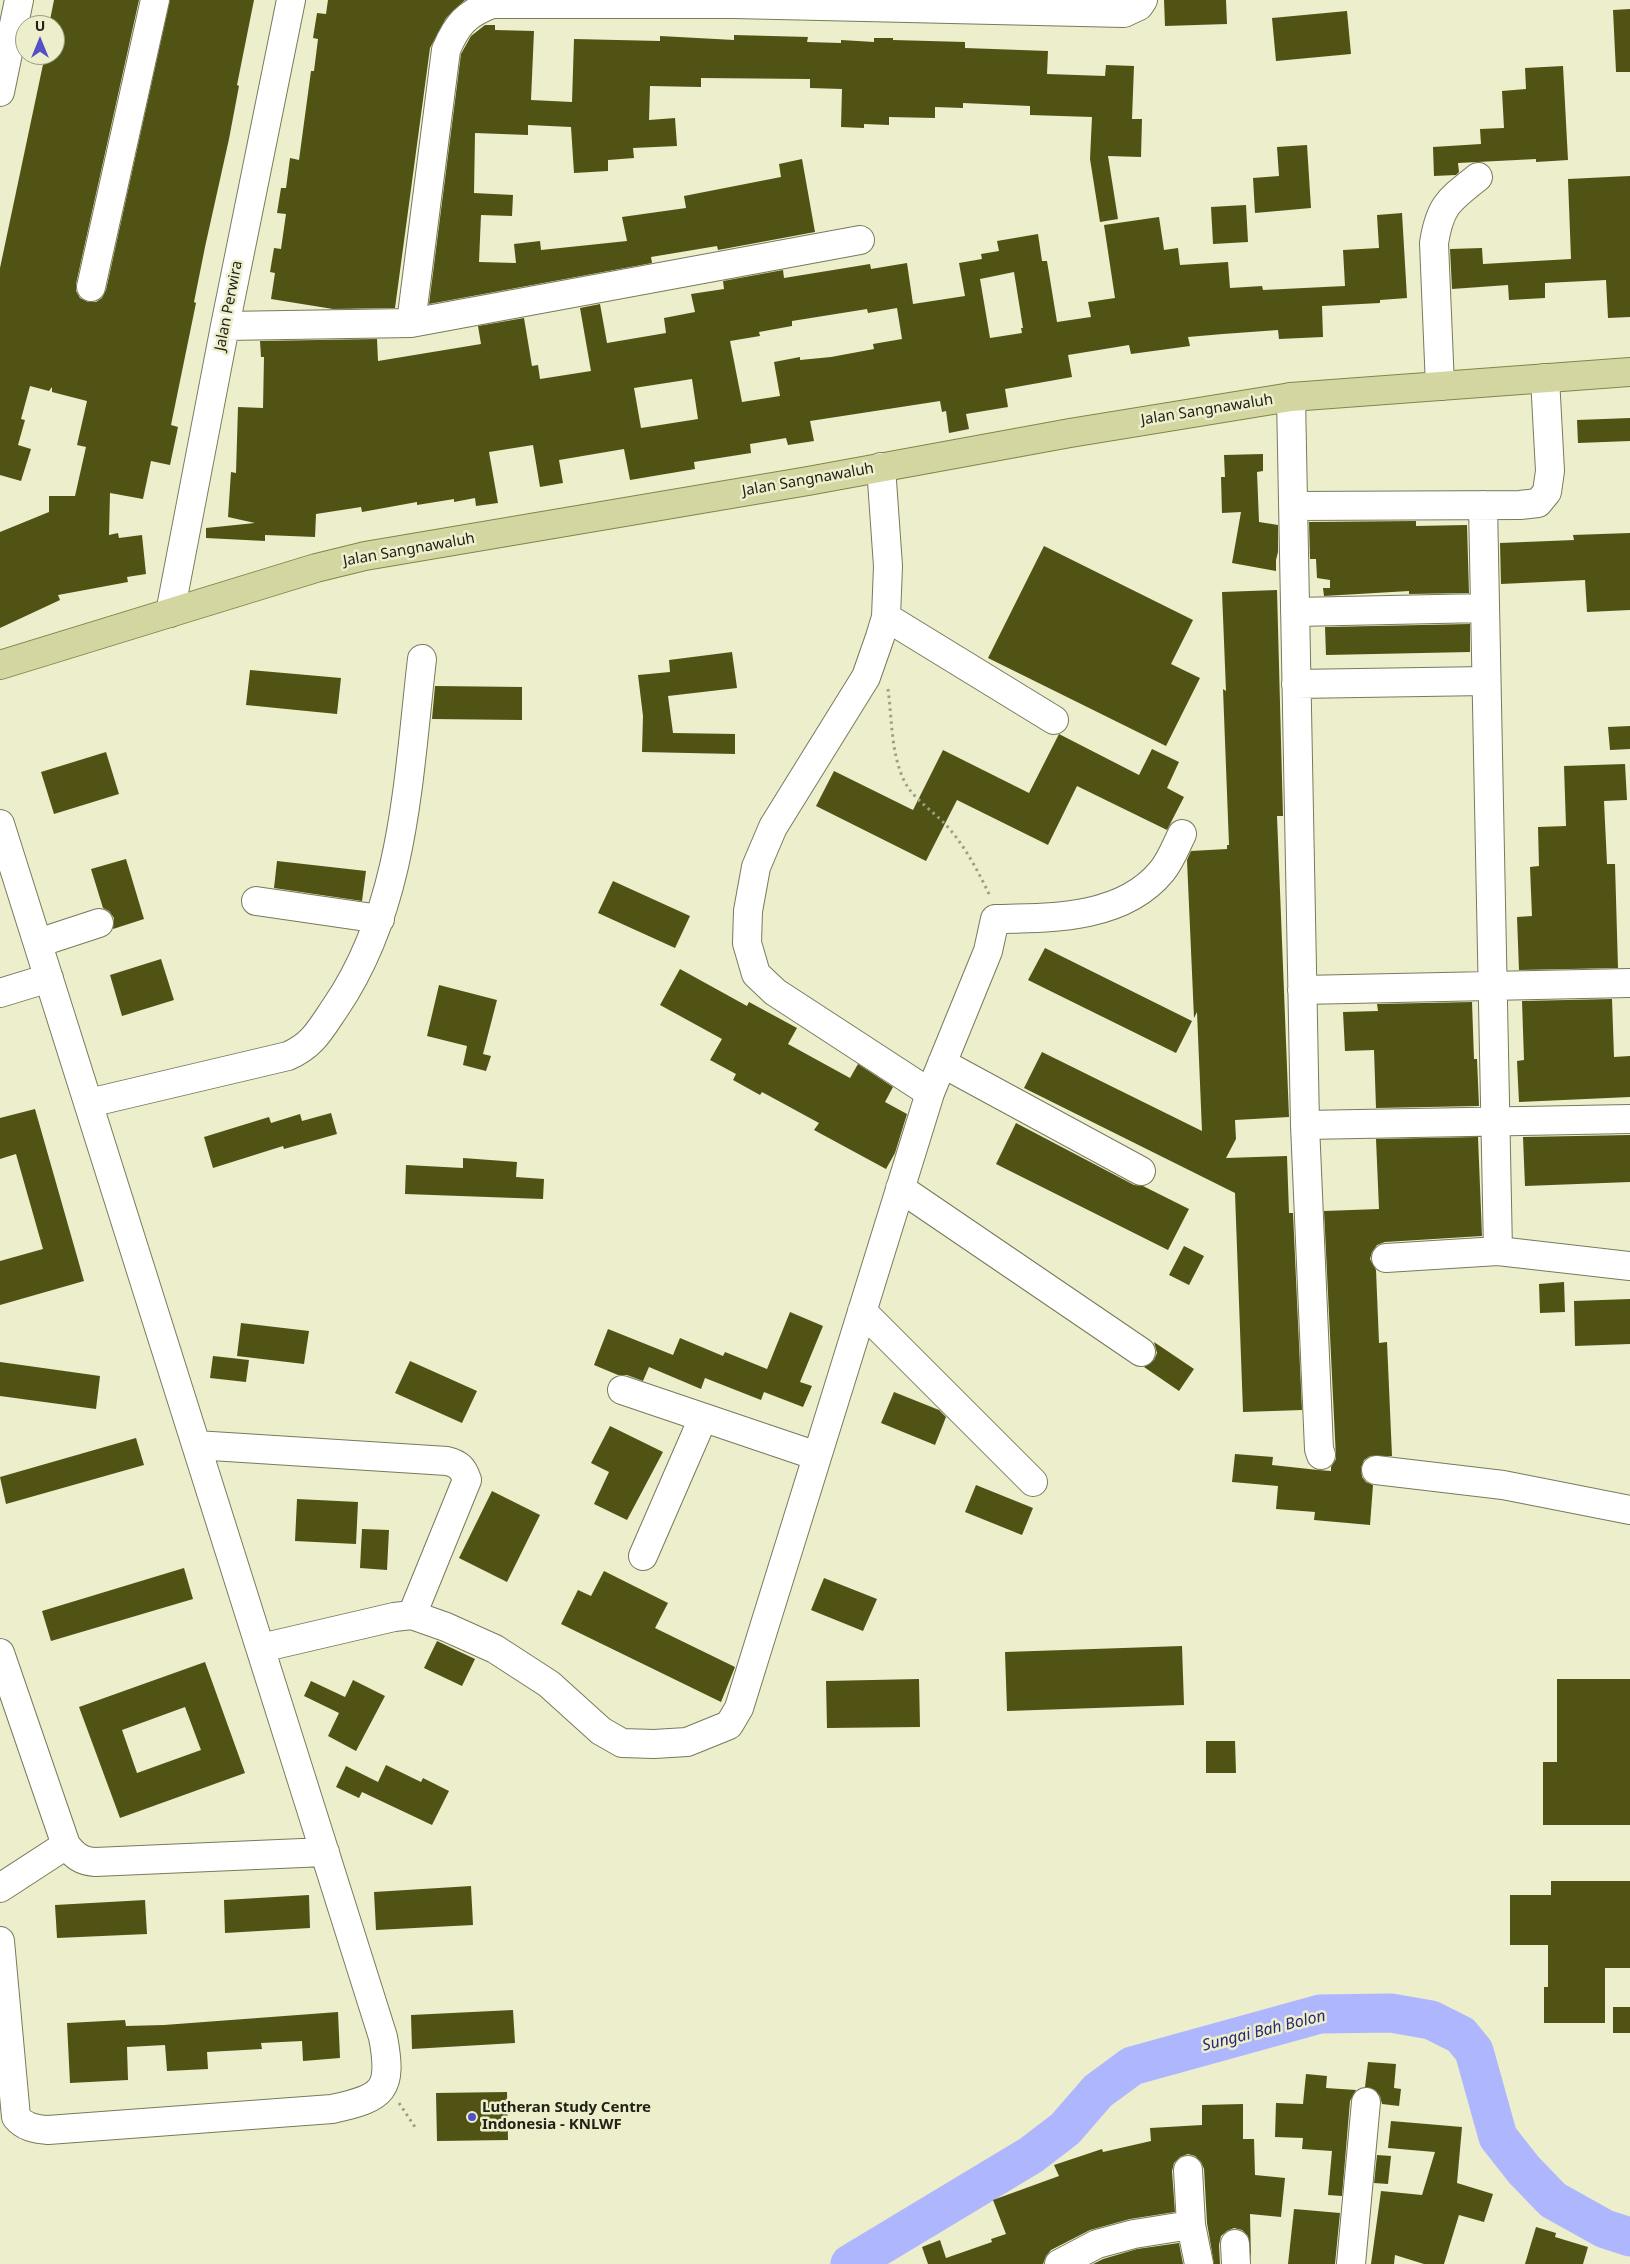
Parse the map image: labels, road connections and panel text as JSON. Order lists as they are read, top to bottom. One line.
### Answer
{"streets":{"main road":["Jalan Sangnawaluh"],"street":["Jalan Perwira"]},"crossings":[["Jalan Perwira","Jalan Sangnawaluh"]],"water":["Sungai Bah Bolon"],"places":["Lutheran Study Centre Indonesia - KNLWF"],"north":"top"}
